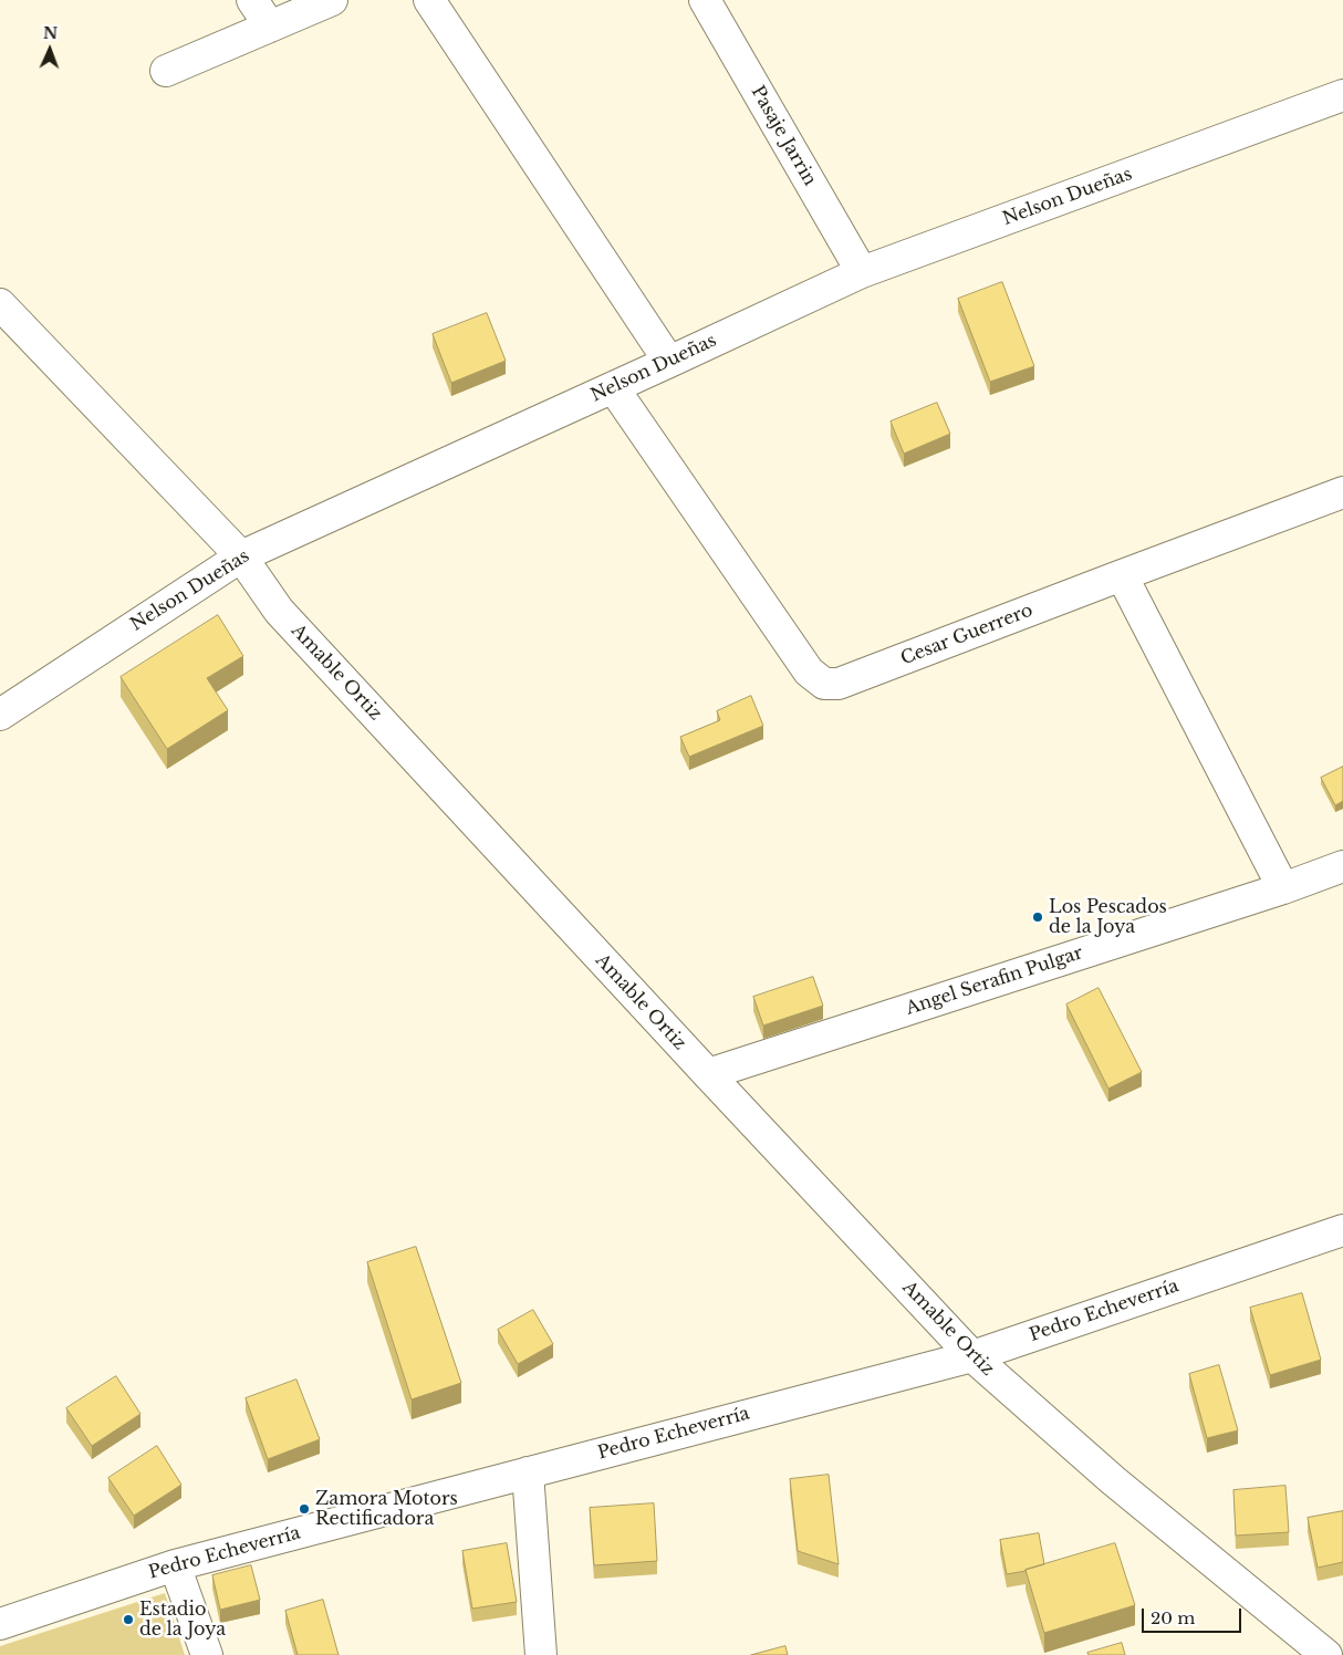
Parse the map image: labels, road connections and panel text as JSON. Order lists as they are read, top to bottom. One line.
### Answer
{"streets":{"street":["Pasaje Jarrin","Nelson Dueñas","Cesar Guerrero","Amable Ortiz","Angel Serafin Pulgar","Pedro Echeverría"]},"crossings":[["Pasaje Jarrin","Nelson Dueñas"],["Nelson Dueñas","Cesar Guerrero"],["Nelson Dueñas","Amable Ortiz"],["Amable Ortiz","Angel Serafin Pulgar"],["Amable Ortiz","Pedro Echeverría"]],"places":["Los Pescados de la Joya","Zamora Motors Rectificadora","Estadio de la Joya"],"scale_bar":"20 m","north":"top"}
